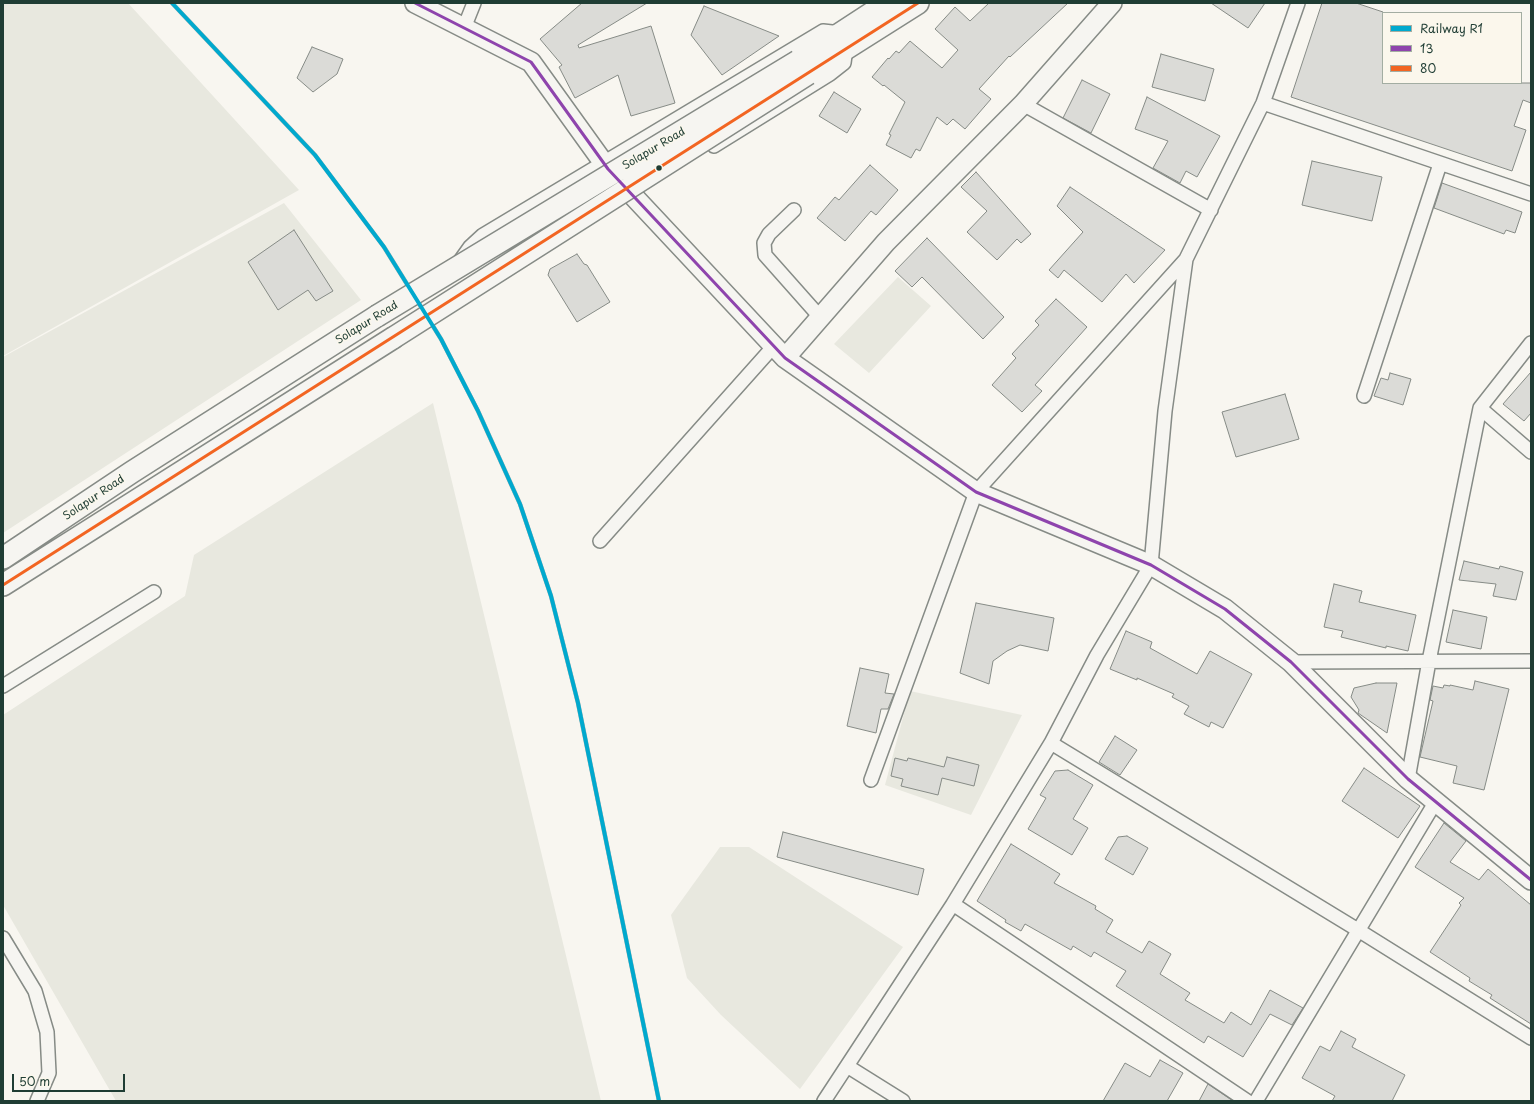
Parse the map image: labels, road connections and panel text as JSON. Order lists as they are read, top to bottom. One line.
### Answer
{"streets":{"main road":["Solapur Road"]},"lines":["rail line R1","transit line 13","transit line 80"],"legend":["Railway R1","13","80"],"scale_bar":"50 m"}
